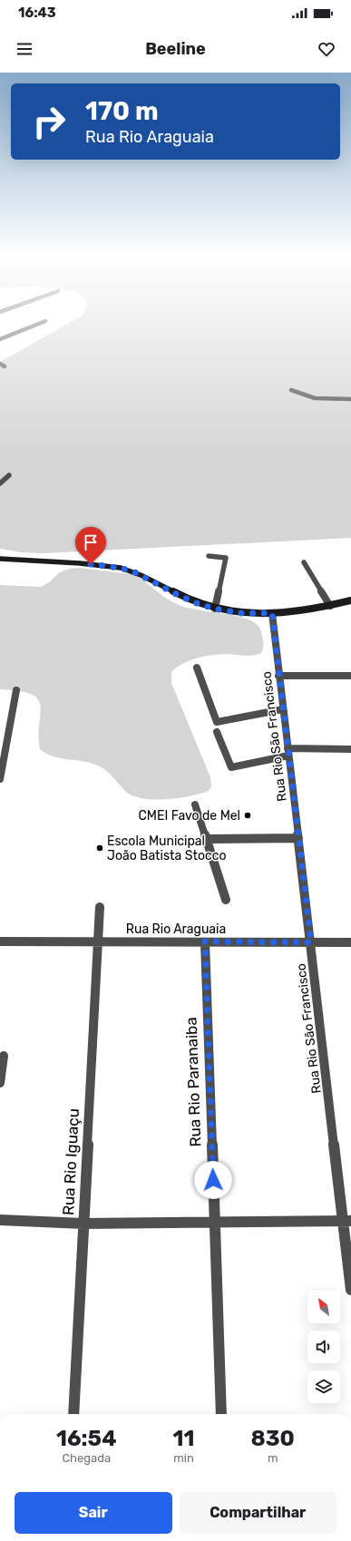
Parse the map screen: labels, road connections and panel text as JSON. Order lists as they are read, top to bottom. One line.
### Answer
{"streets":{"street":["Rua Rio São Francisco","Rua Rio Araguaia","Rua Rio Paranaiba","Rua Rio Iguaçu"]},"crossings":[["Rua Rio São Francisco","Rua Rio Araguaia"],["Rua Rio Araguaia","Rua Rio Paranaiba"],["Rua Rio Araguaia","Rua Rio Iguaçu"]],"places":["CMEI Favo de Mel","Escola Municipal João Batista Stocco"],"north":"top left","page":{"status":"16:43","header":"Beeline","turn":["170 m","Rua Rio Araguaia"],"eta":["16:54","Chegada","11","min","830","m"],"buttons":["Sair","Compartilhar"]}}
